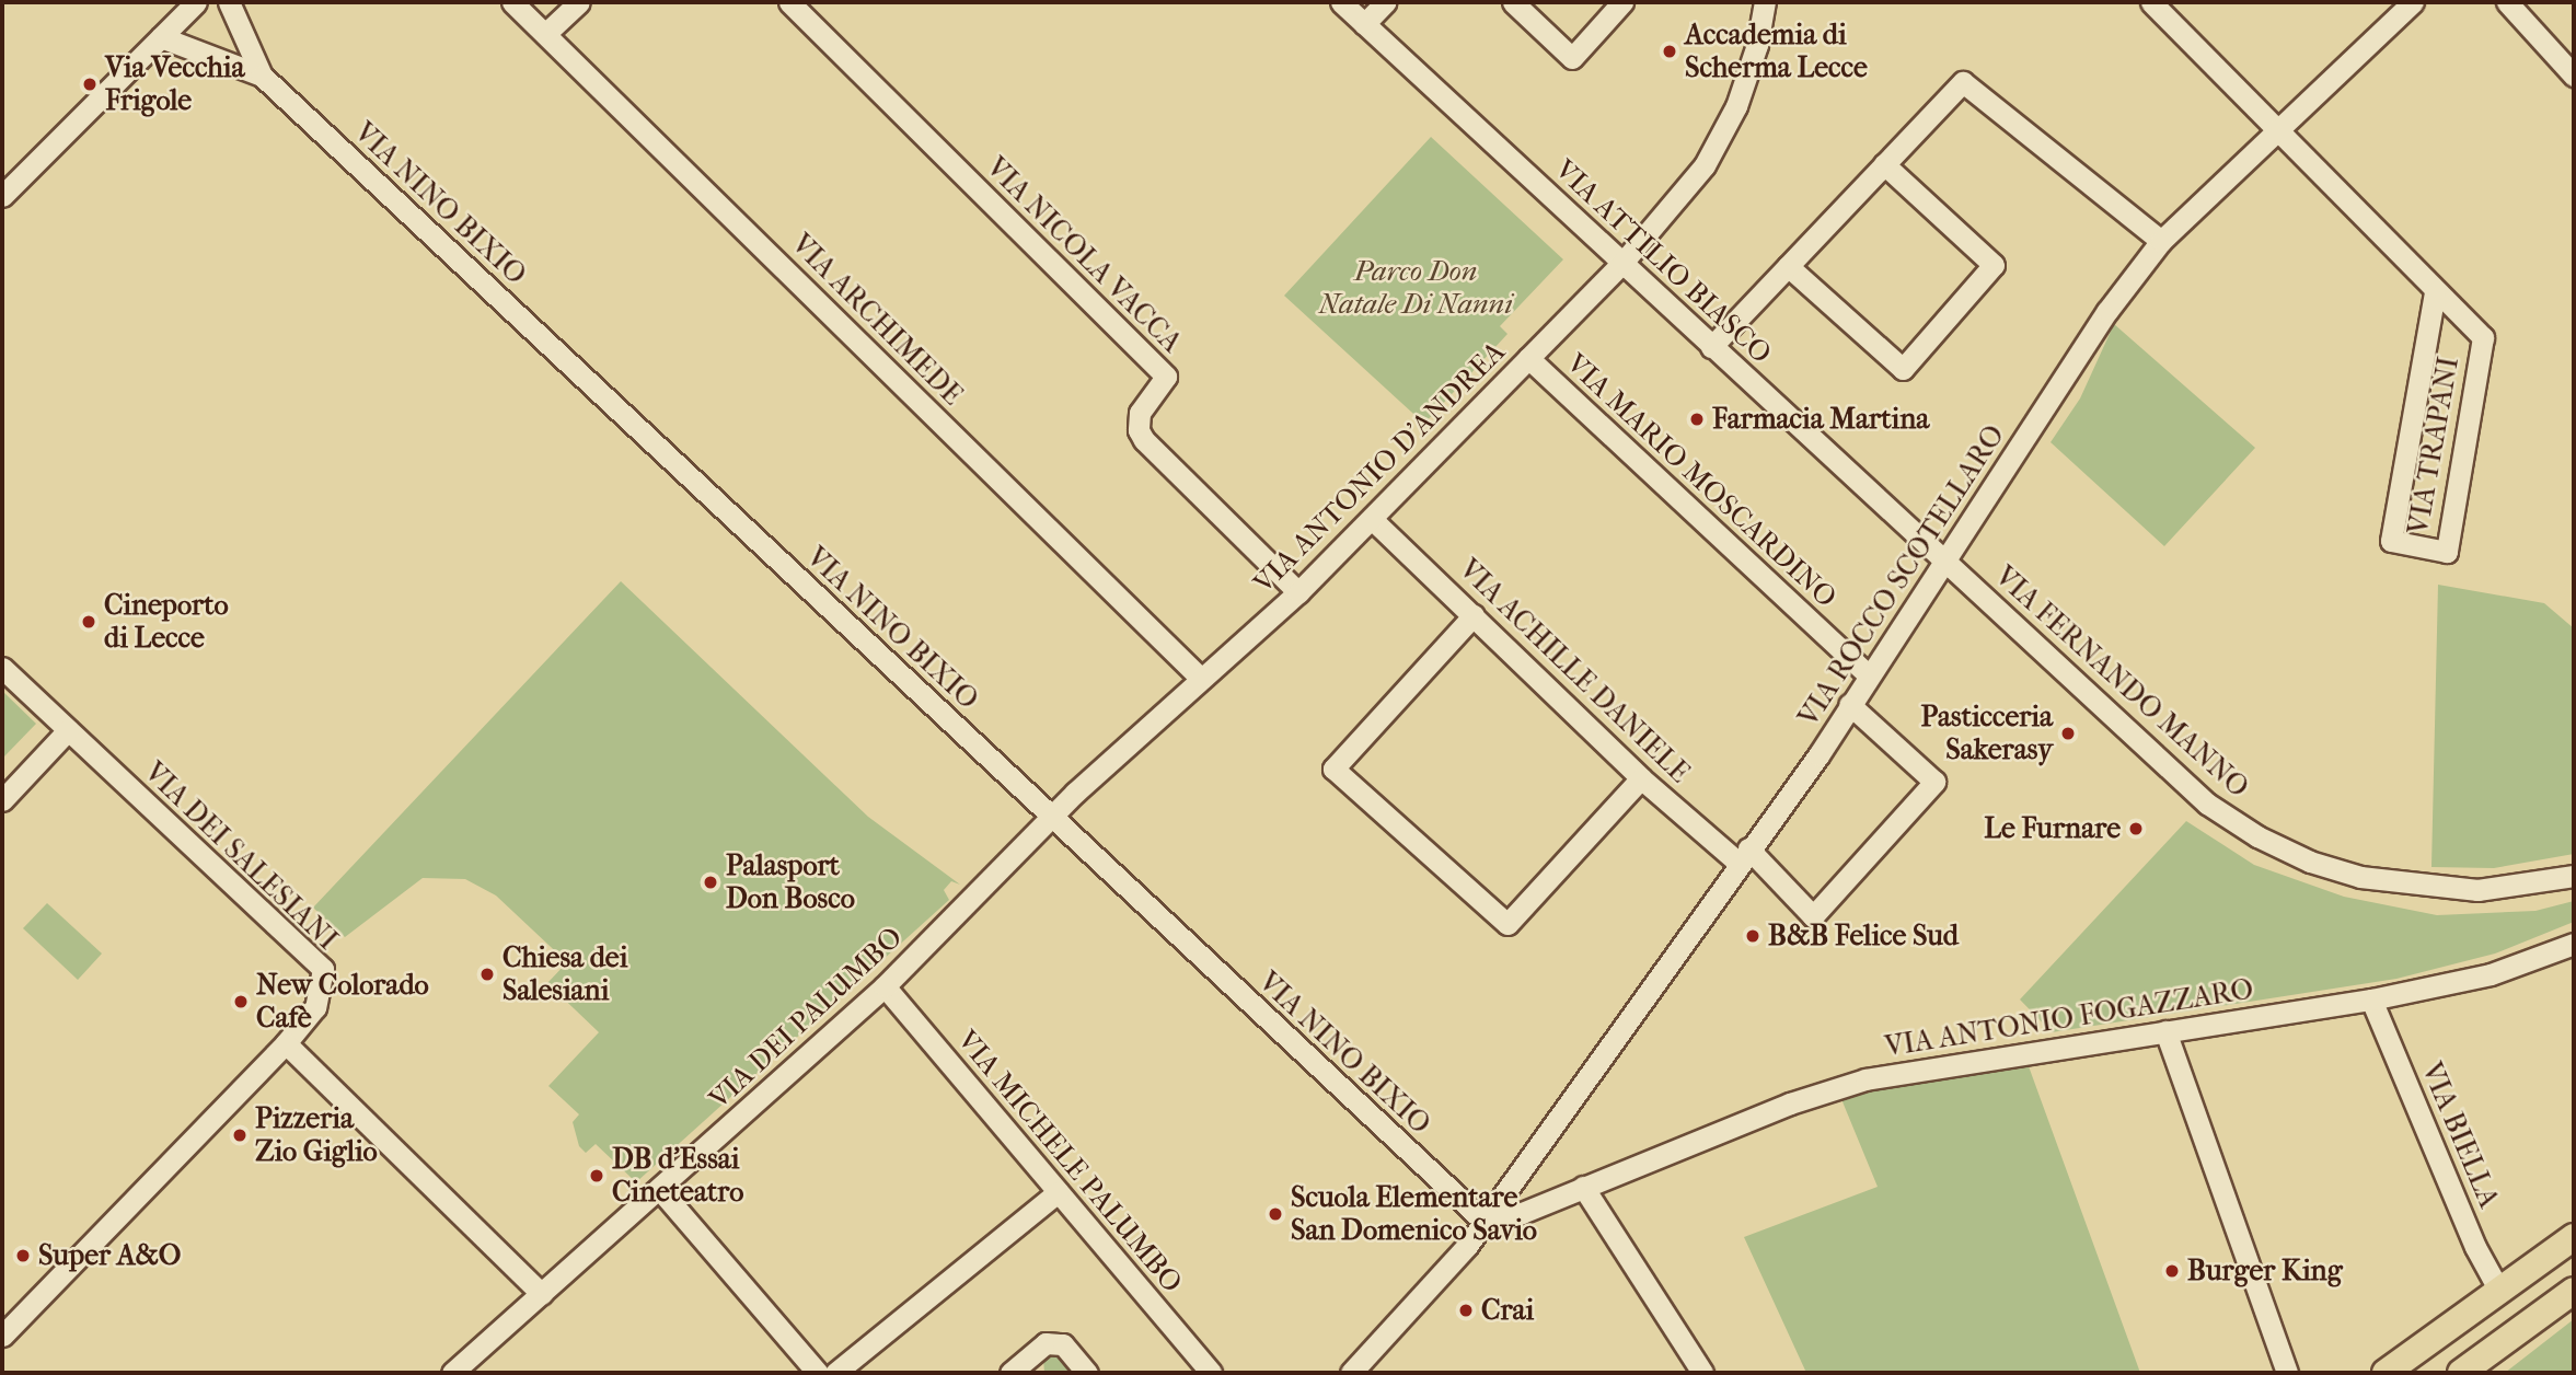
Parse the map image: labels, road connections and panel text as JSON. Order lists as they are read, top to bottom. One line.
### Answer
{"streets":{"street":["VIA NINO BIXIO","VIA NICOLA VACCA","VIA ATTILIO BIASCO","VIA ARCHIMEDE","VIA TRAPANI","VIA ANTONIO D'ANDREA","VIA MARIO MOSCARDINO","VIA ROCCO SCOTELLARO","VIA ACHILLE DANIELE","VIA FERNANDO MANNO","VIA DEI SALESIANI","VIA DEI PALUMBO","VIA ANTONIO FOGAZZARO","VIA BIELLA","VIA MICHELE PALUMBO"]},"crossings":[["VIA NINO BIXIO","VIA ANTONIO D'ANDREA"],["VIA NINO BIXIO","VIA ROCCO SCOTELLARO"],["VIA NINO BIXIO","VIA DEI PALUMBO"],["VIA NINO BIXIO","VIA ANTONIO FOGAZZARO"],["VIA NICOLA VACCA","VIA ANTONIO D'ANDREA"],["VIA ATTILIO BIASCO","VIA ANTONIO D'ANDREA"],["VIA ATTILIO BIASCO","VIA ROCCO SCOTELLARO"],["VIA ATTILIO BIASCO","VIA FERNANDO MANNO"],["VIA ARCHIMEDE","VIA ANTONIO D'ANDREA"],["VIA TRAPANI","VIA ROCCO SCOTELLARO"],["VIA ANTONIO D'ANDREA","VIA MARIO MOSCARDINO"],["VIA ANTONIO D'ANDREA","VIA ACHILLE DANIELE"],["VIA ANTONIO D'ANDREA","VIA DEI PALUMBO"],["VIA MARIO MOSCARDINO","VIA ROCCO SCOTELLARO"],["VIA ROCCO SCOTELLARO","VIA ACHILLE DANIELE"],["VIA ROCCO SCOTELLARO","VIA FERNANDO MANNO"],["VIA ROCCO SCOTELLARO","VIA ANTONIO FOGAZZARO"],["VIA DEI PALUMBO","VIA MICHELE PALUMBO"],["VIA ANTONIO FOGAZZARO","VIA BIELLA"]],"parks":["Parco Don Natale Di Nanni"],"places":["Accademia di Scherma Lecce","Via Vecchia Frigole","Farmacia Martina","Cineporto di Lecce","Pasticceria Sakerasy","Le Furnare","Palasport Don Bosco","B&B Felice Sud","Chiesa dei Salesiani","New Colorado Cafè","Pizzeria Zio Giglio","DB d'Essai Cineteatro","Scuola Elementare San Domenico Savio","Super A&O","Burger King","Crai"]}
